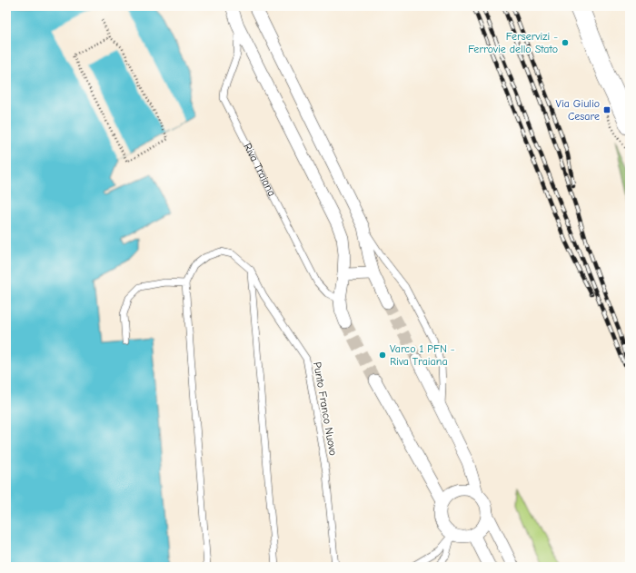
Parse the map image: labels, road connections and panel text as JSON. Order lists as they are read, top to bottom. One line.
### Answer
{"streets":{"street":["Riva Traiana"],"lane":["Punto Franco Nuovo"]},"places":{"other":["Ferservizi - Ferrovie dello Stato","Varco 1 PFN - Riva Traiana"],"transit":["Via Giulio Cesare"]}}
